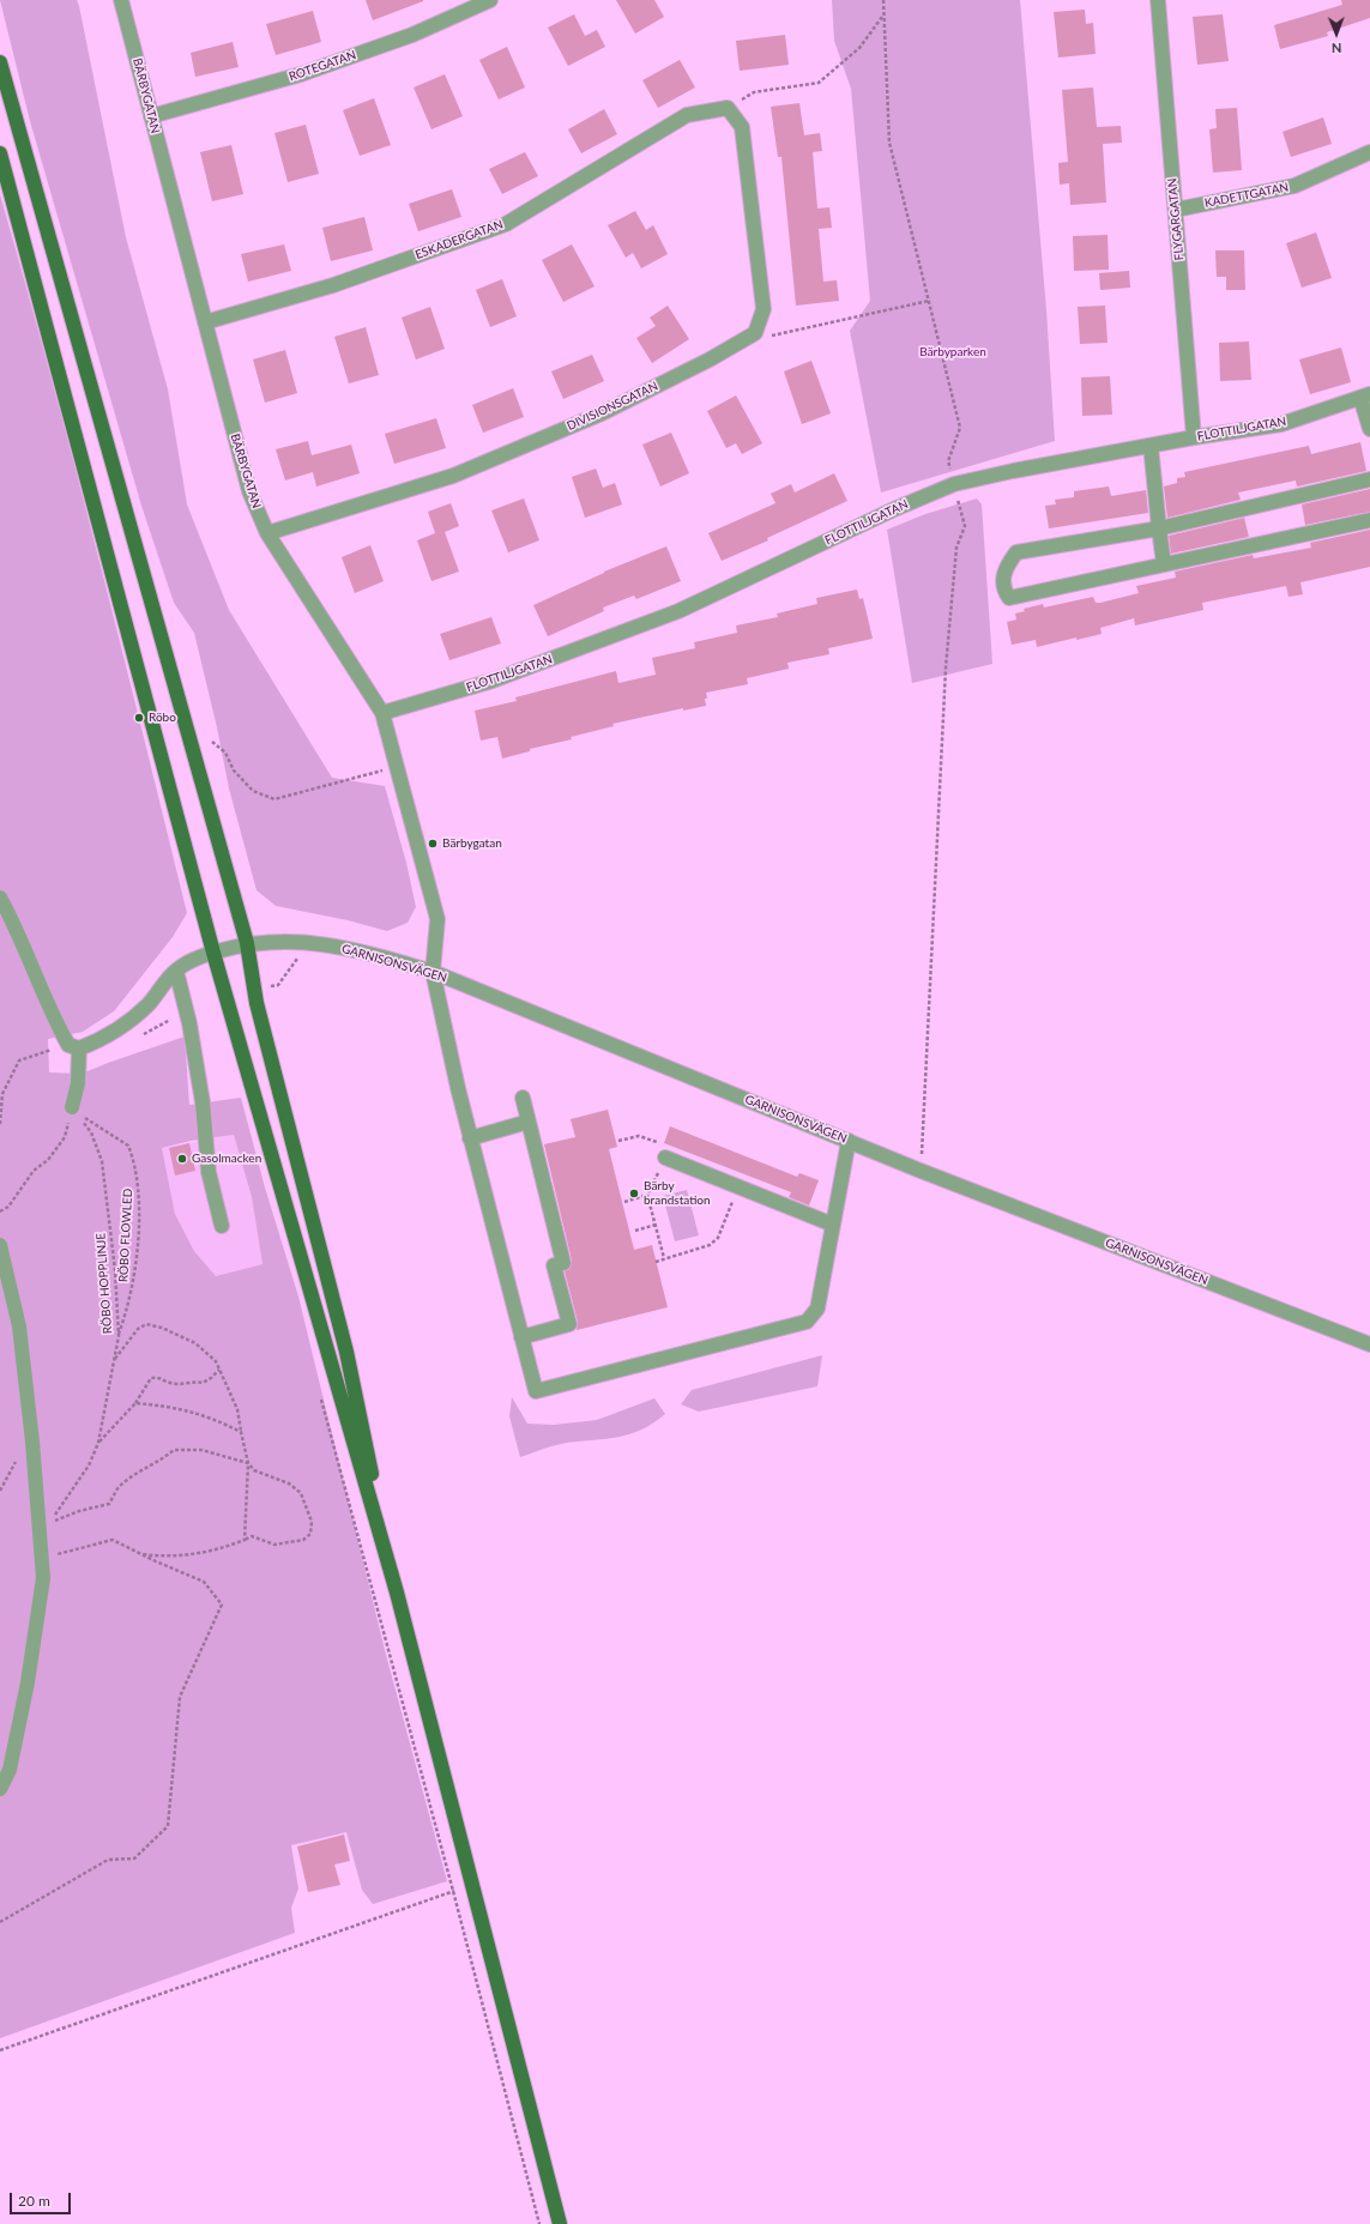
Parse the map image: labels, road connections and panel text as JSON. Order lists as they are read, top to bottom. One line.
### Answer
{"streets":{"street":["ROTEGATAN","BÄRBYGATAN","KADETTGATAN","FLYGARGATAN","ESKADERGATAN","DIVISIONSGATAN","FLOTTILJGATAN","GARNISONSVÄGEN"],"path":["RÖBO FLOWLED","RÖBO HOPPLINJE"]},"crossings":[["ROTEGATAN","BÄRBYGATAN"],["BÄRBYGATAN","ESKADERGATAN"],["BÄRBYGATAN","DIVISIONSGATAN"],["BÄRBYGATAN","FLOTTILJGATAN"],["BÄRBYGATAN","GARNISONSVÄGEN"],["KADETTGATAN","FLYGARGATAN"],["FLYGARGATAN","FLOTTILJGATAN"],["RÖBO FLOWLED","RÖBO HOPPLINJE"]],"parks":["Bärbyparken"],"places":["Röbo","Bärbygatan","Gasolmacken","Bärby brandstation"],"scale_bar":"20 m","north":"bottom"}
